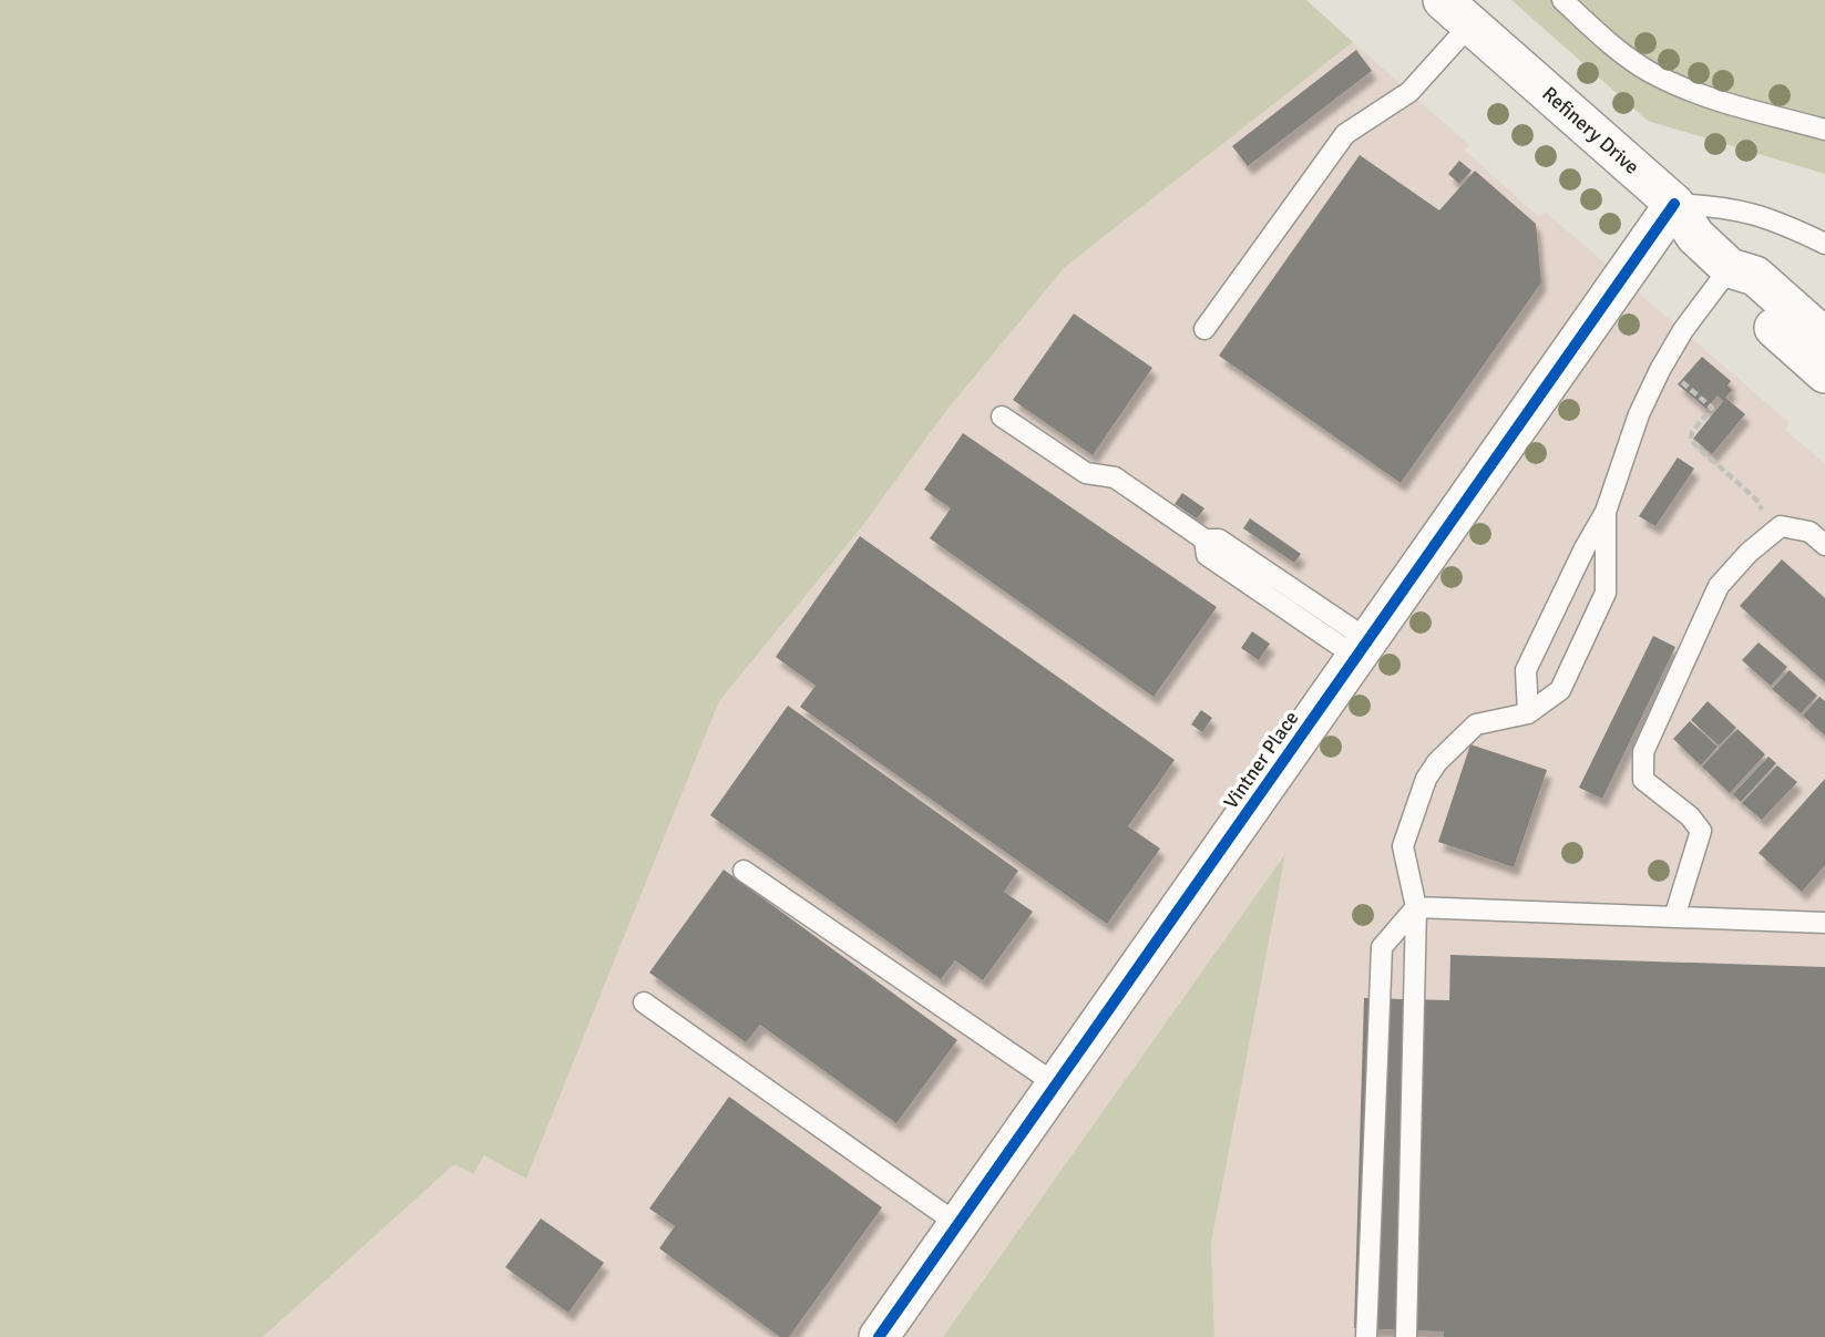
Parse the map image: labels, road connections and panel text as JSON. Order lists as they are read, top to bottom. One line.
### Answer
{"streets":{"street":["Refinery Drive","Vintner Place"]},"crossings":[["Refinery Drive","Vintner Place"]]}
